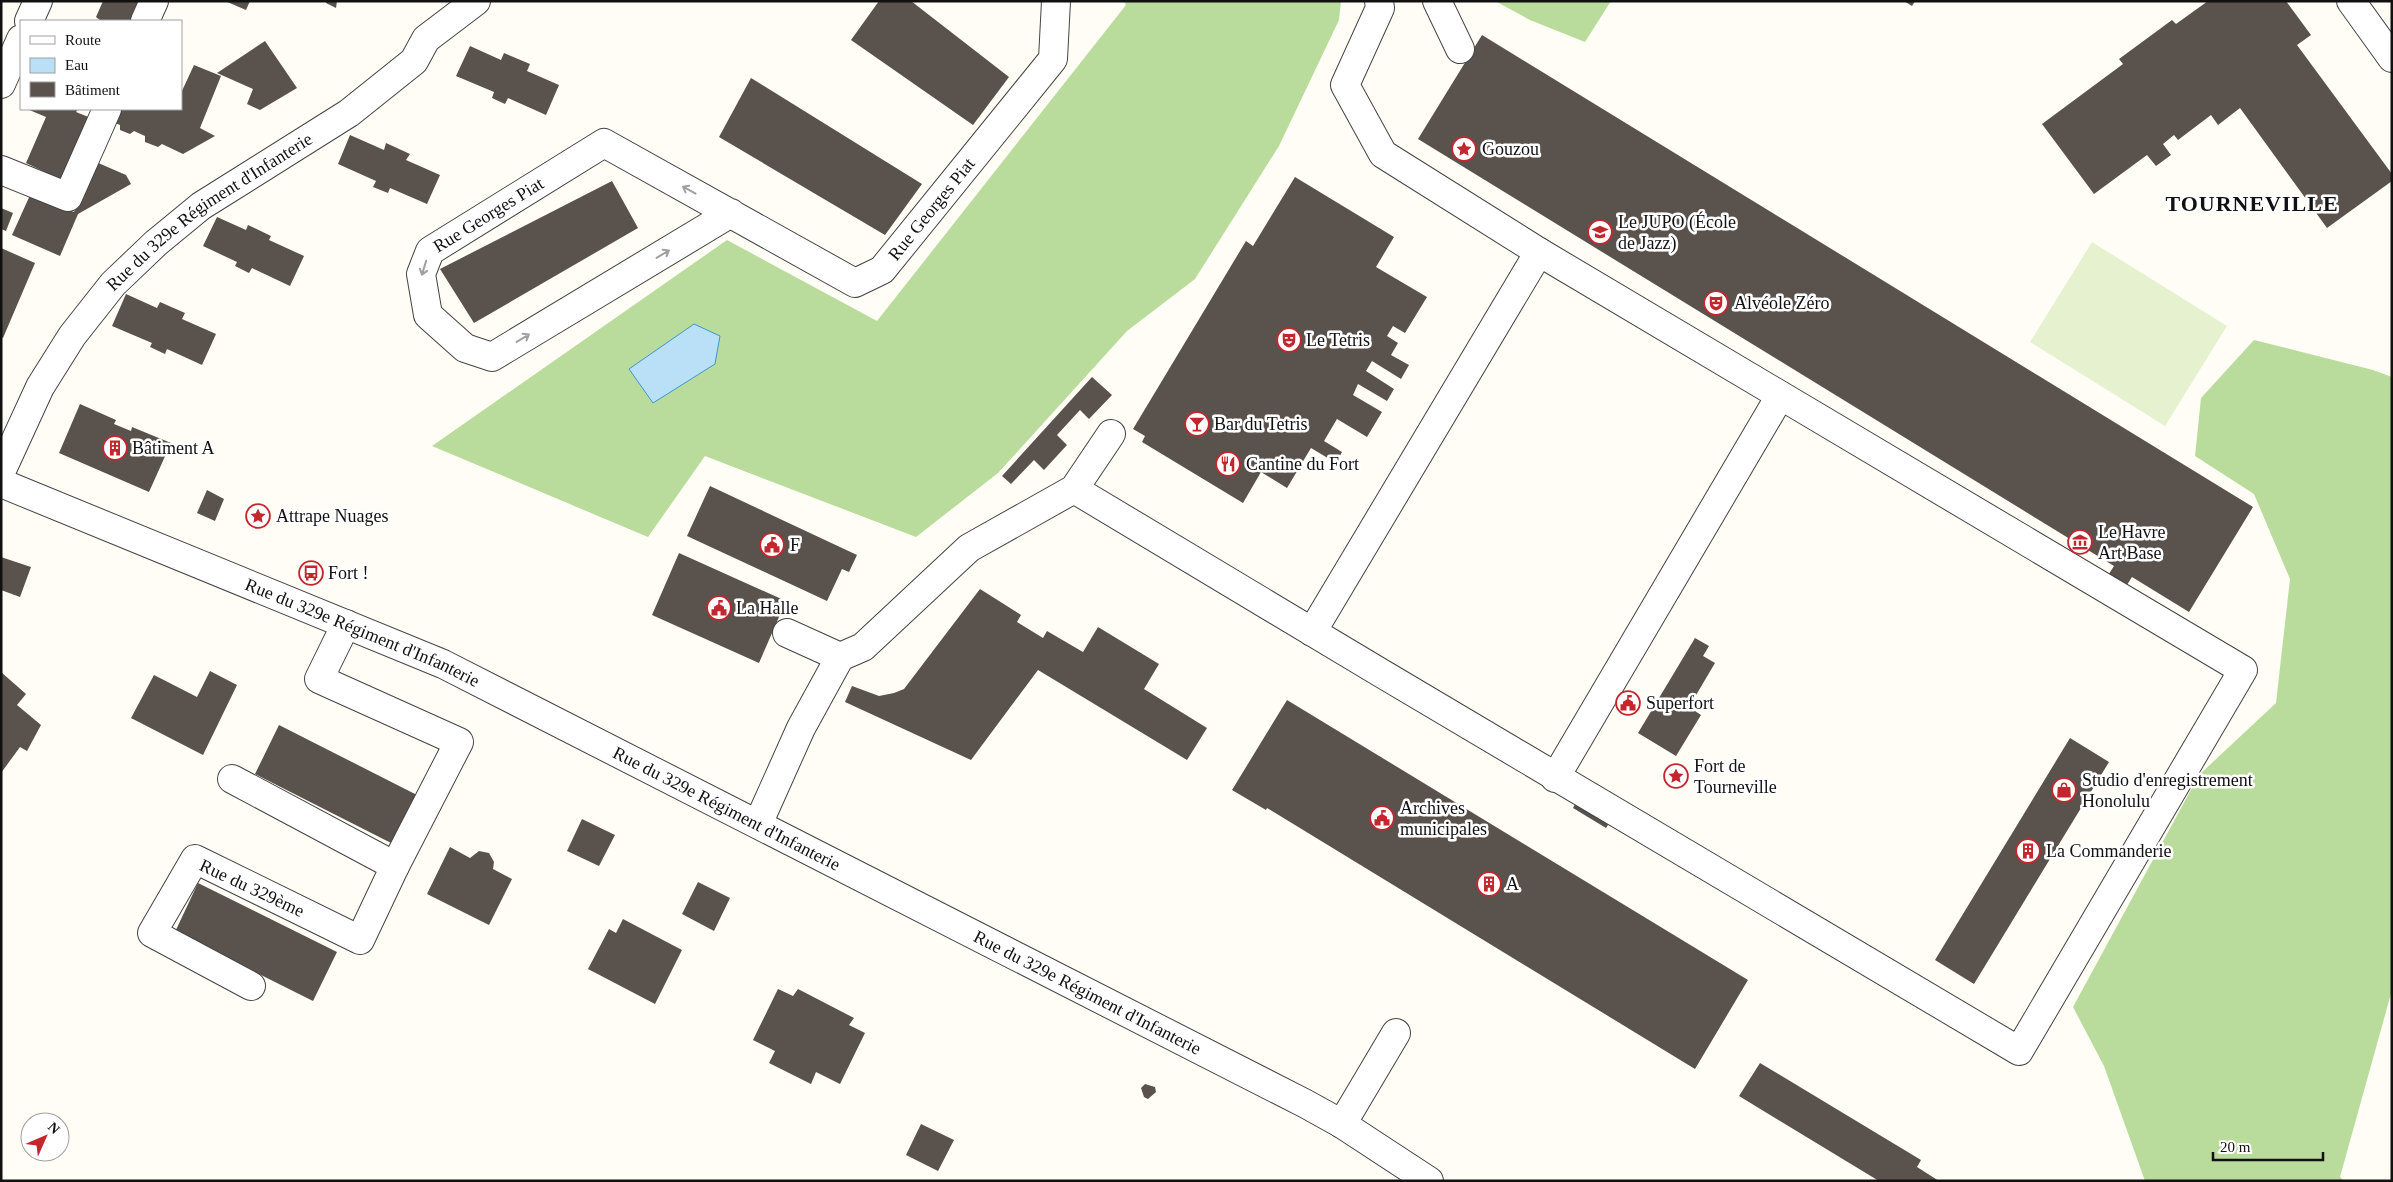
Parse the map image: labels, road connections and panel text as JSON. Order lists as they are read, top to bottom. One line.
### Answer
{"streets":{"street":["Rue Georges Piat","Rue du 329e Régiment d'Infanterie","Rue du 329ème"]},"crossings":[["Rue du 329e Régiment d'Infanterie","Rue du 329ème"]],"districts":["TOURNEVILLE"],"places":{"place":["Gouzou","Attrape Nuages","Fort de Tourneville"],"school or university":["Le JUPO (École de Jazz)"],"theatre":["Alvéole Zéro","Le Tetris"],"bar":["Bar du Tetris"],"building":["Bâtiment A","La Commanderie","A"],"restaurant":["Cantine du Fort"],"museum":["Le Havre Art Base"],"public building":["F","La Halle","Superfort","Archives municipales"],"bus stop":["Fort !"],"shop":["Studio d'enregistrement Honolulu"]},"legend":["Route","Eau","Bâtiment"],"scale_bar":"20 m","north":"top right"}
